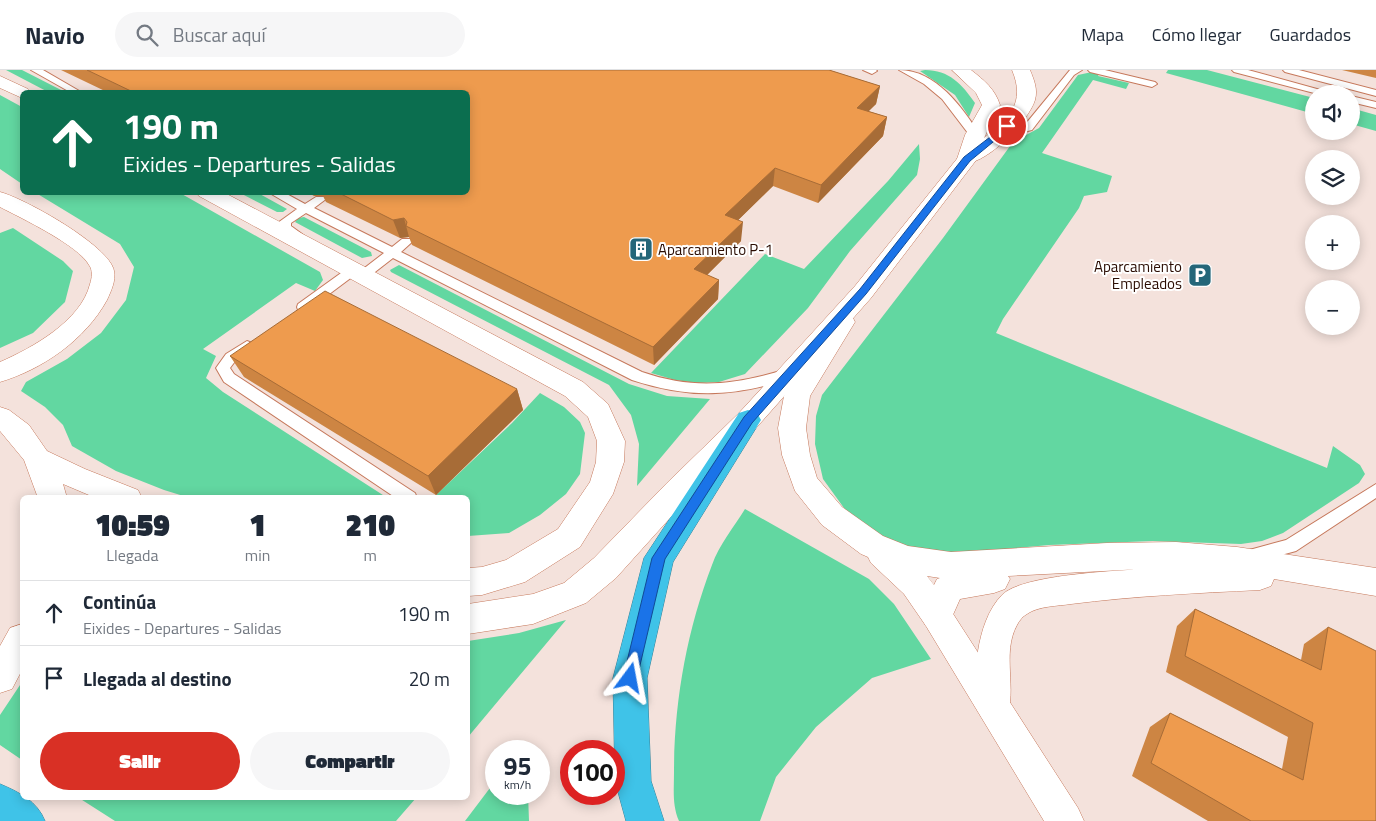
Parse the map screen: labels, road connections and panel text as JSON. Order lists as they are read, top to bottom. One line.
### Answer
{"places":{"building":["Aparcamiento P-1"],"parking":["Aparcamiento Empleados"]},"page":{"header":"Navio","search":"Buscar aquí","nav":["Mapa","Cómo llegar","Guardados"],"map_buttons":["+","−"],"turn":["190 m","Eixides - Departures - Salidas"],"eta":["10:59","Llegada","1","min","210","m"],"list":[{"name":"Continúa","note":"Eixides - Departures - Salidas","value":"190 m"},{"name":"Llegada al destino","value":"20 m"}],"buttons":["Salir","Compartir"],"speed":"95 km/h","limit":"100"}}
